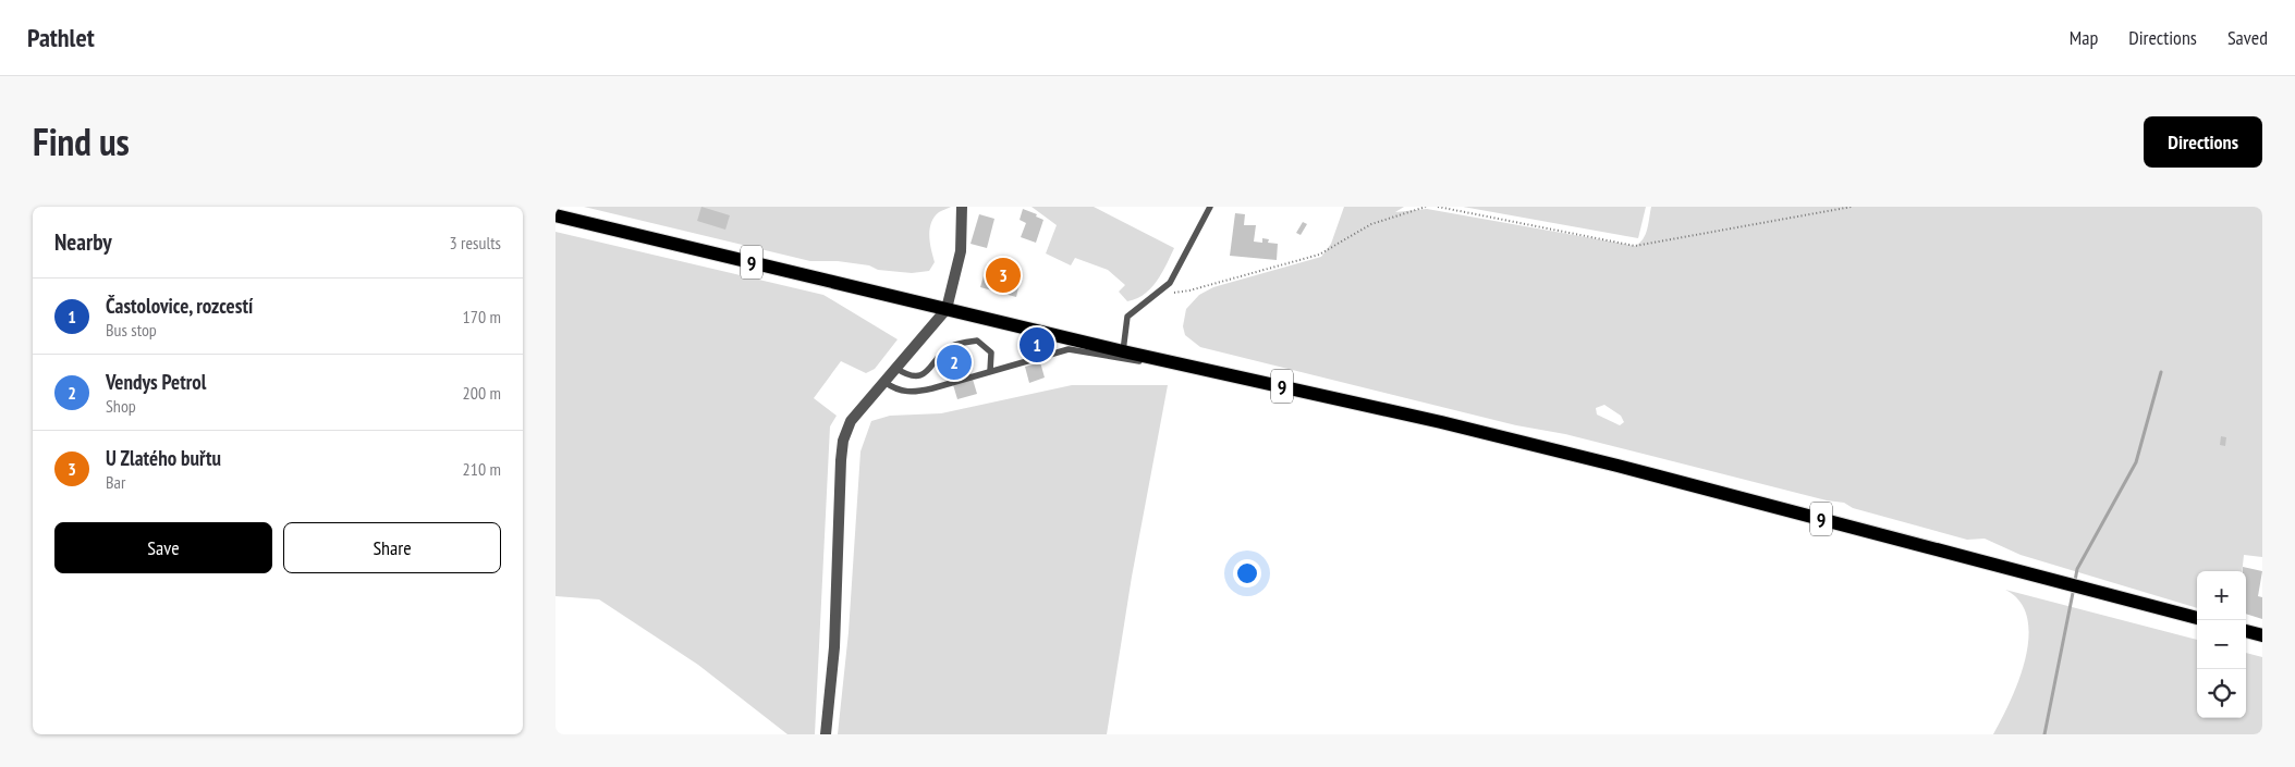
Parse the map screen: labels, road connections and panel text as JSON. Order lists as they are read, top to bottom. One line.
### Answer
{"streets":{"main road":["9"]},"page":{"header":"Pathlet","nav":["Map","Directions","Saved"],"title":"Find us","buttons":["Directions",["Save","Share"]],"heading":["Nearby","3 results"],"pins":["3","1","2"],"list":[{"mark":"1","name":"Častolovice, rozcestí","note":"Bus stop","value":"170 m"},{"mark":"2","name":"Vendys Petrol","note":"Shop","value":"200 m"},{"mark":"3","name":"U Zlatého buřtu","note":"Bar","value":"210 m"}],"map_buttons":["+","−"]}}
